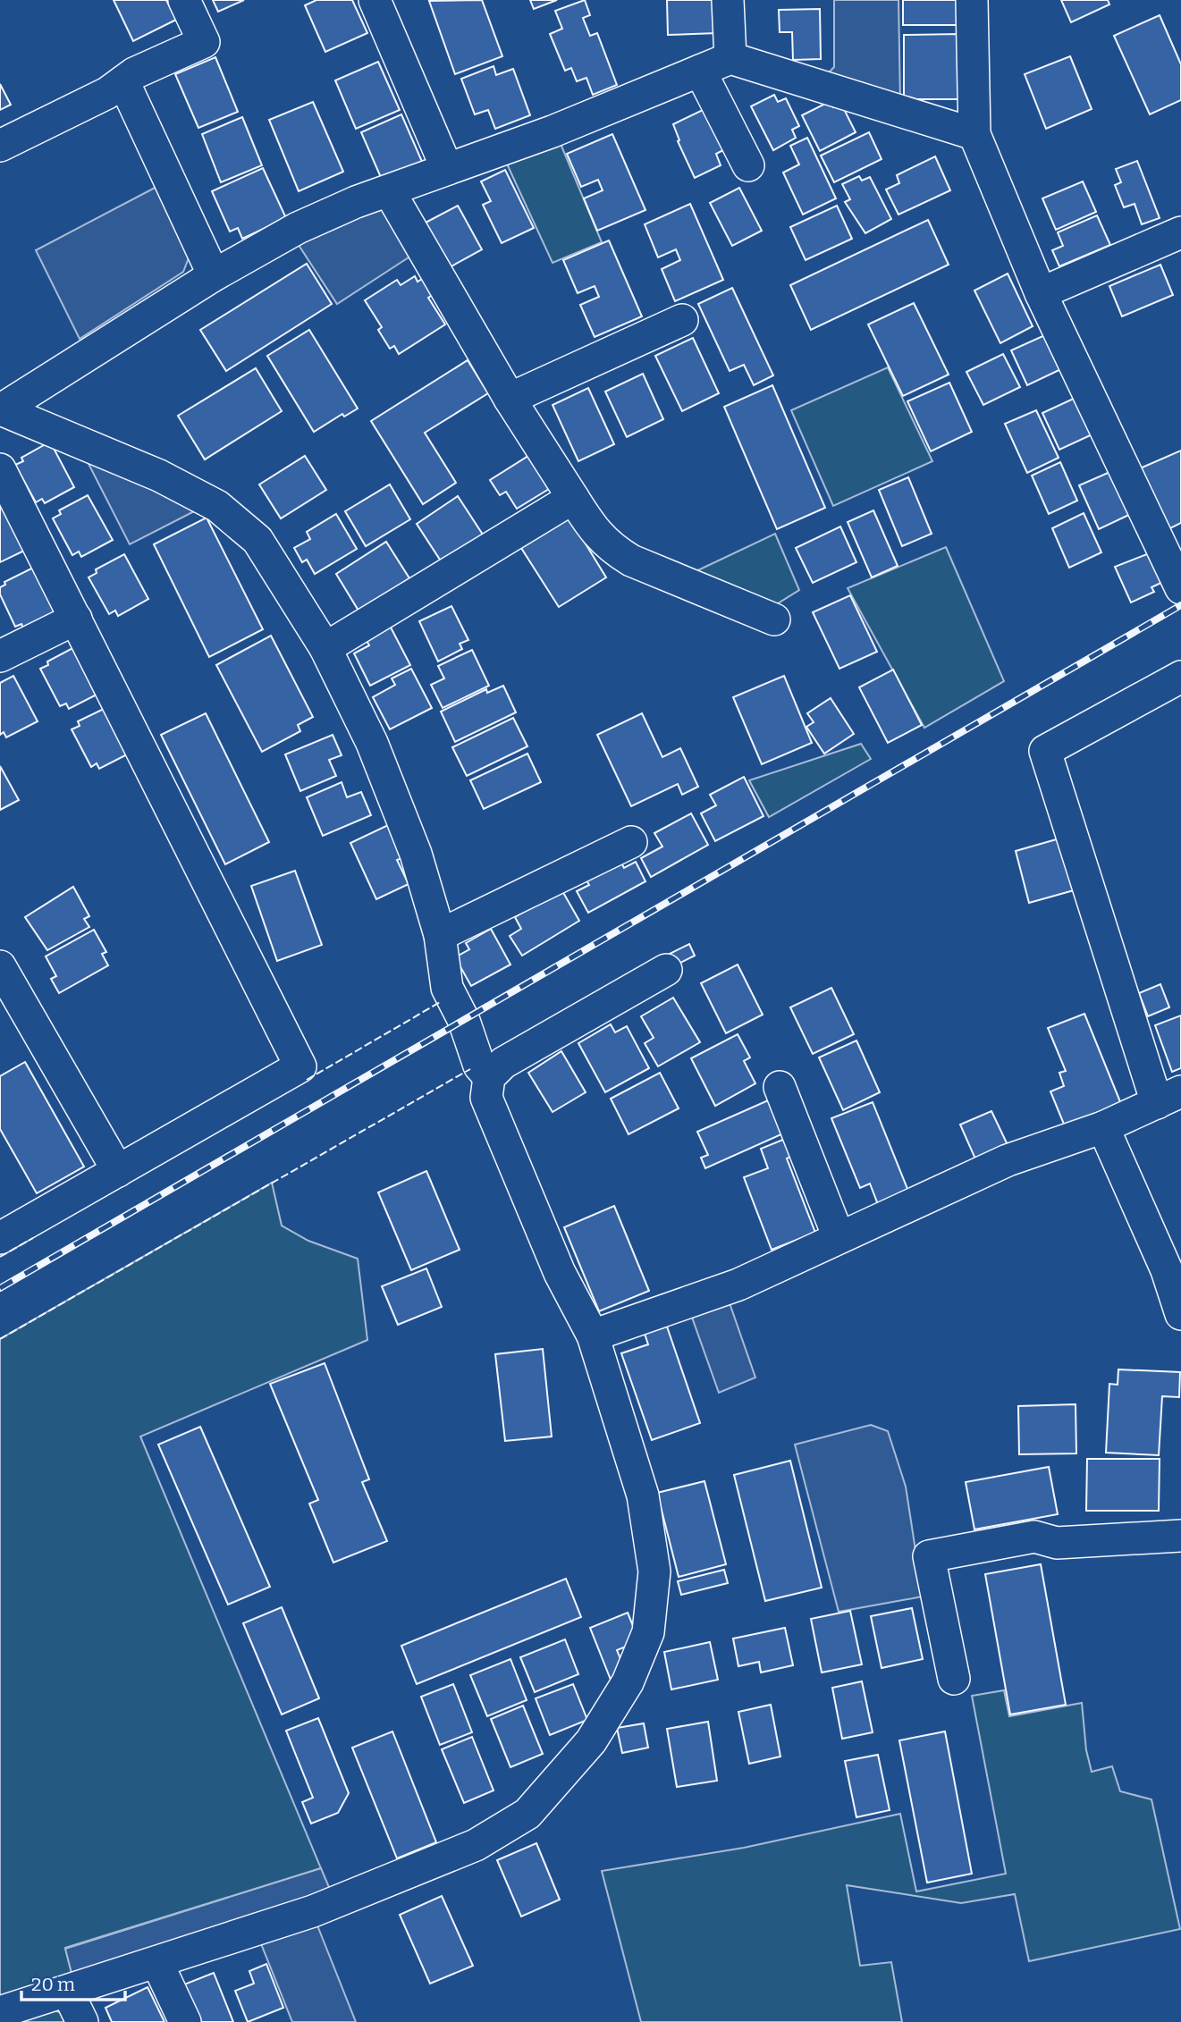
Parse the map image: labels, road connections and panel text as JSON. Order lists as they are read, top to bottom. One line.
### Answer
{"scale_bar":"20 m"}
